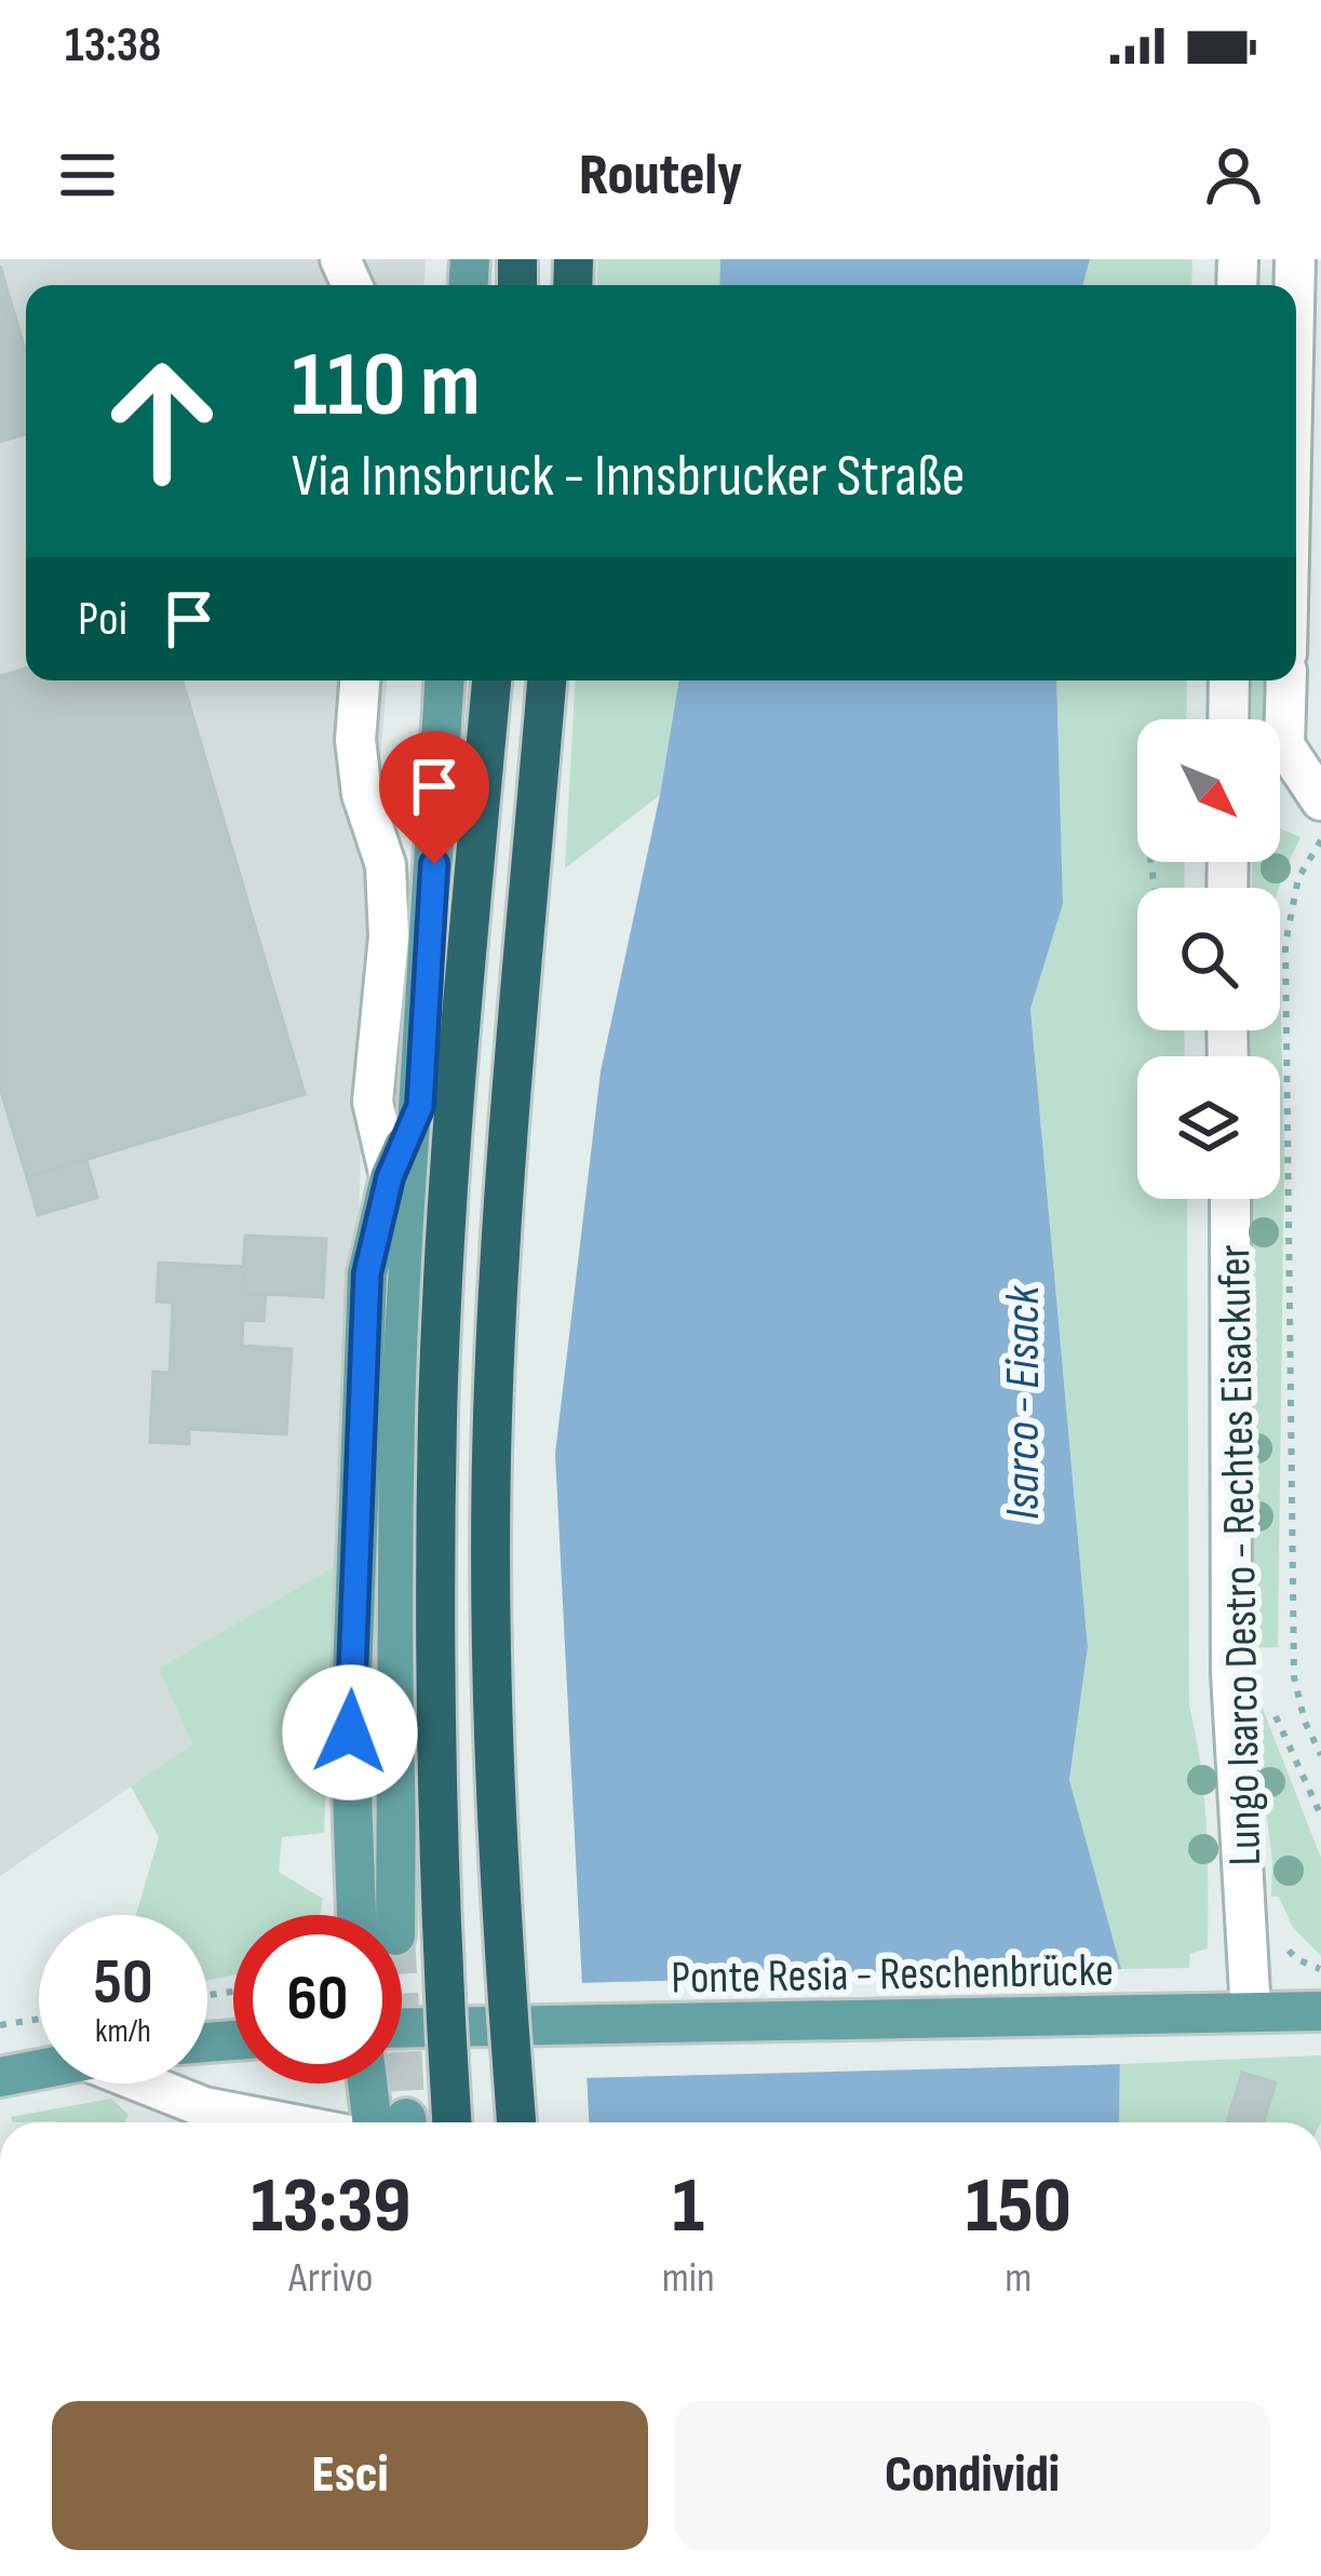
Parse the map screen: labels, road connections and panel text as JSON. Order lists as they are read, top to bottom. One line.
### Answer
{"streets":{"main road":["Ponte Resia - Reschenbrücke"],"street":["Lungo Isarco Destro - Rechtes Eisackufer"]},"crossings":[["Lungo Isarco Destro - Rechtes Eisackufer","Ponte Resia - Reschenbrücke"]],"water":["Isarco - Eisack"],"north":"bottom right","page":{"status":"13:38","header":"Routely","turn":["110 m","Via Innsbruck - Innsbrucker Straße"],"then":"Poi","speed":"50 km/h","limit":"60","eta":["13:39","Arrivo","1","min","150","m"],"buttons":["Esci","Condividi"]}}
